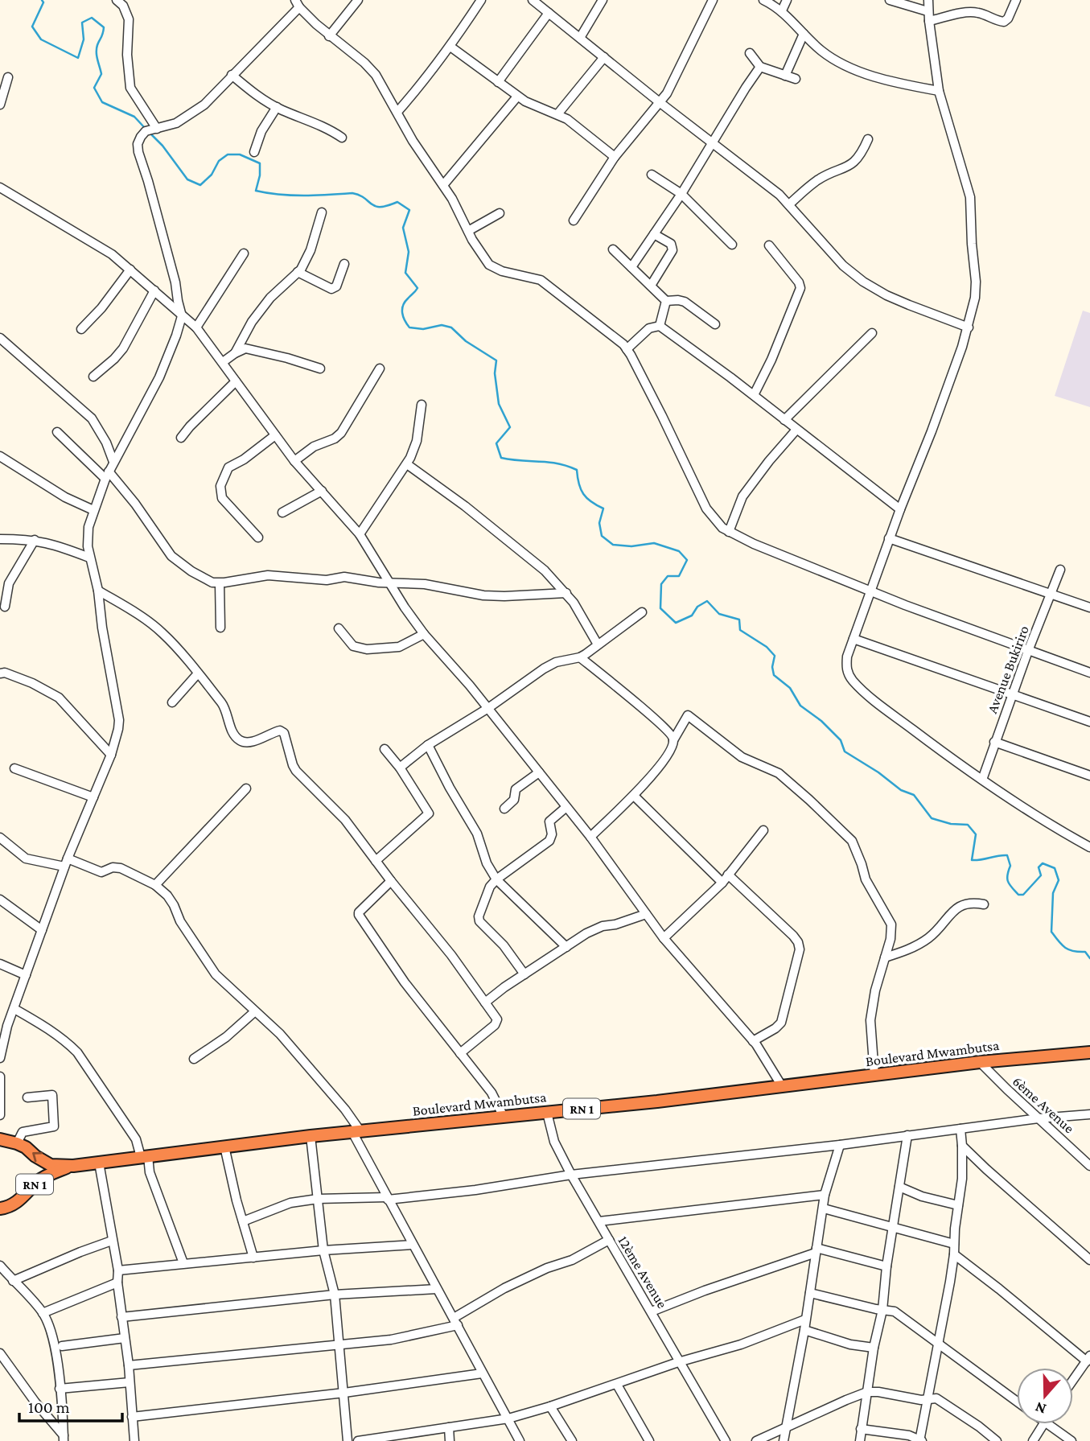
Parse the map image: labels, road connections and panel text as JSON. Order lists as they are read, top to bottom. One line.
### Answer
{"streets":{"highway":["Boulevard Mwambutsa","RN 1"],"street":["Avenue Bukiriro","6ème Avenue","12ème Avenue"]},"crossings":[["Boulevard Mwambutsa","6ème Avenue"],["Boulevard Mwambutsa","12ème Avenue"]],"scale_bar":"100 m","north":"bottom"}
